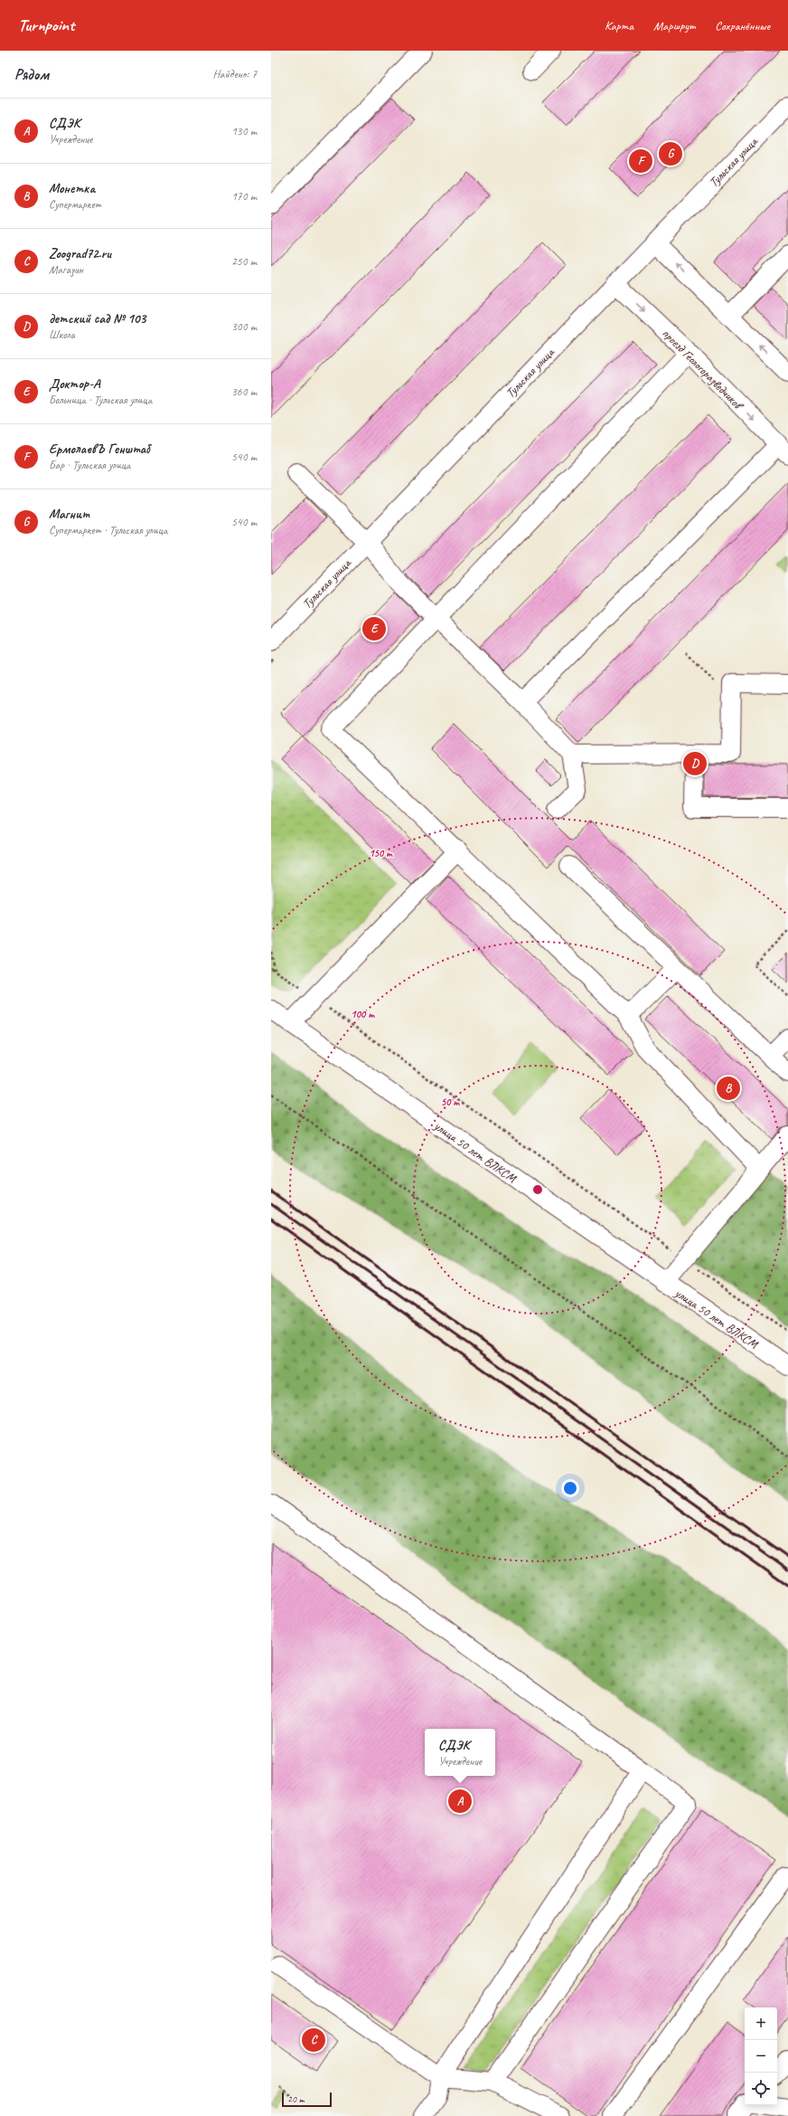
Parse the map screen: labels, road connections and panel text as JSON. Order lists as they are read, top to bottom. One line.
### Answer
{"streets":{"street":["Тульская улица","проезд Геологоразведчиков","улица 50 лет ВЛКСМ"]},"crossings":[["Тульская улица","проезд Геологоразведчиков"]],"scale_bar":"20 m","page":{"header":"Turnpoint","nav":["Карта","Маршрут","Сохранённые"],"heading":["Рядом","Найдено: 7"],"list":[{"mark":"A","name":"СДЭК","note":"Учреждение","value":"130 m"},{"mark":"B","name":"Монетка","note":"Супермаркет","value":"170 m"},{"mark":"C","name":"Zoograd72.ru","note":"Магазин","value":"250 m"},{"mark":"D","name":"детский сад № 103","note":"Школа","value":"300 m"},{"mark":"E","name":"Доктор-А","note":"Больница · Тульская улица","value":"360 m"},{"mark":"F","name":"ЕрмолаевЪ Генштаб","note":"Бар · Тульская улица","value":"540 m"},{"mark":"G","name":"Магнит","note":"Супермаркет · Тульская улица","value":"540 m"}],"pins":["G","F","E","D","B","A","C"],"popup":["СДЭК","Учреждение"],"map_buttons":["+","−"],"scale":"20 m"},"rings":["150 m","100 m","50 m"]}
